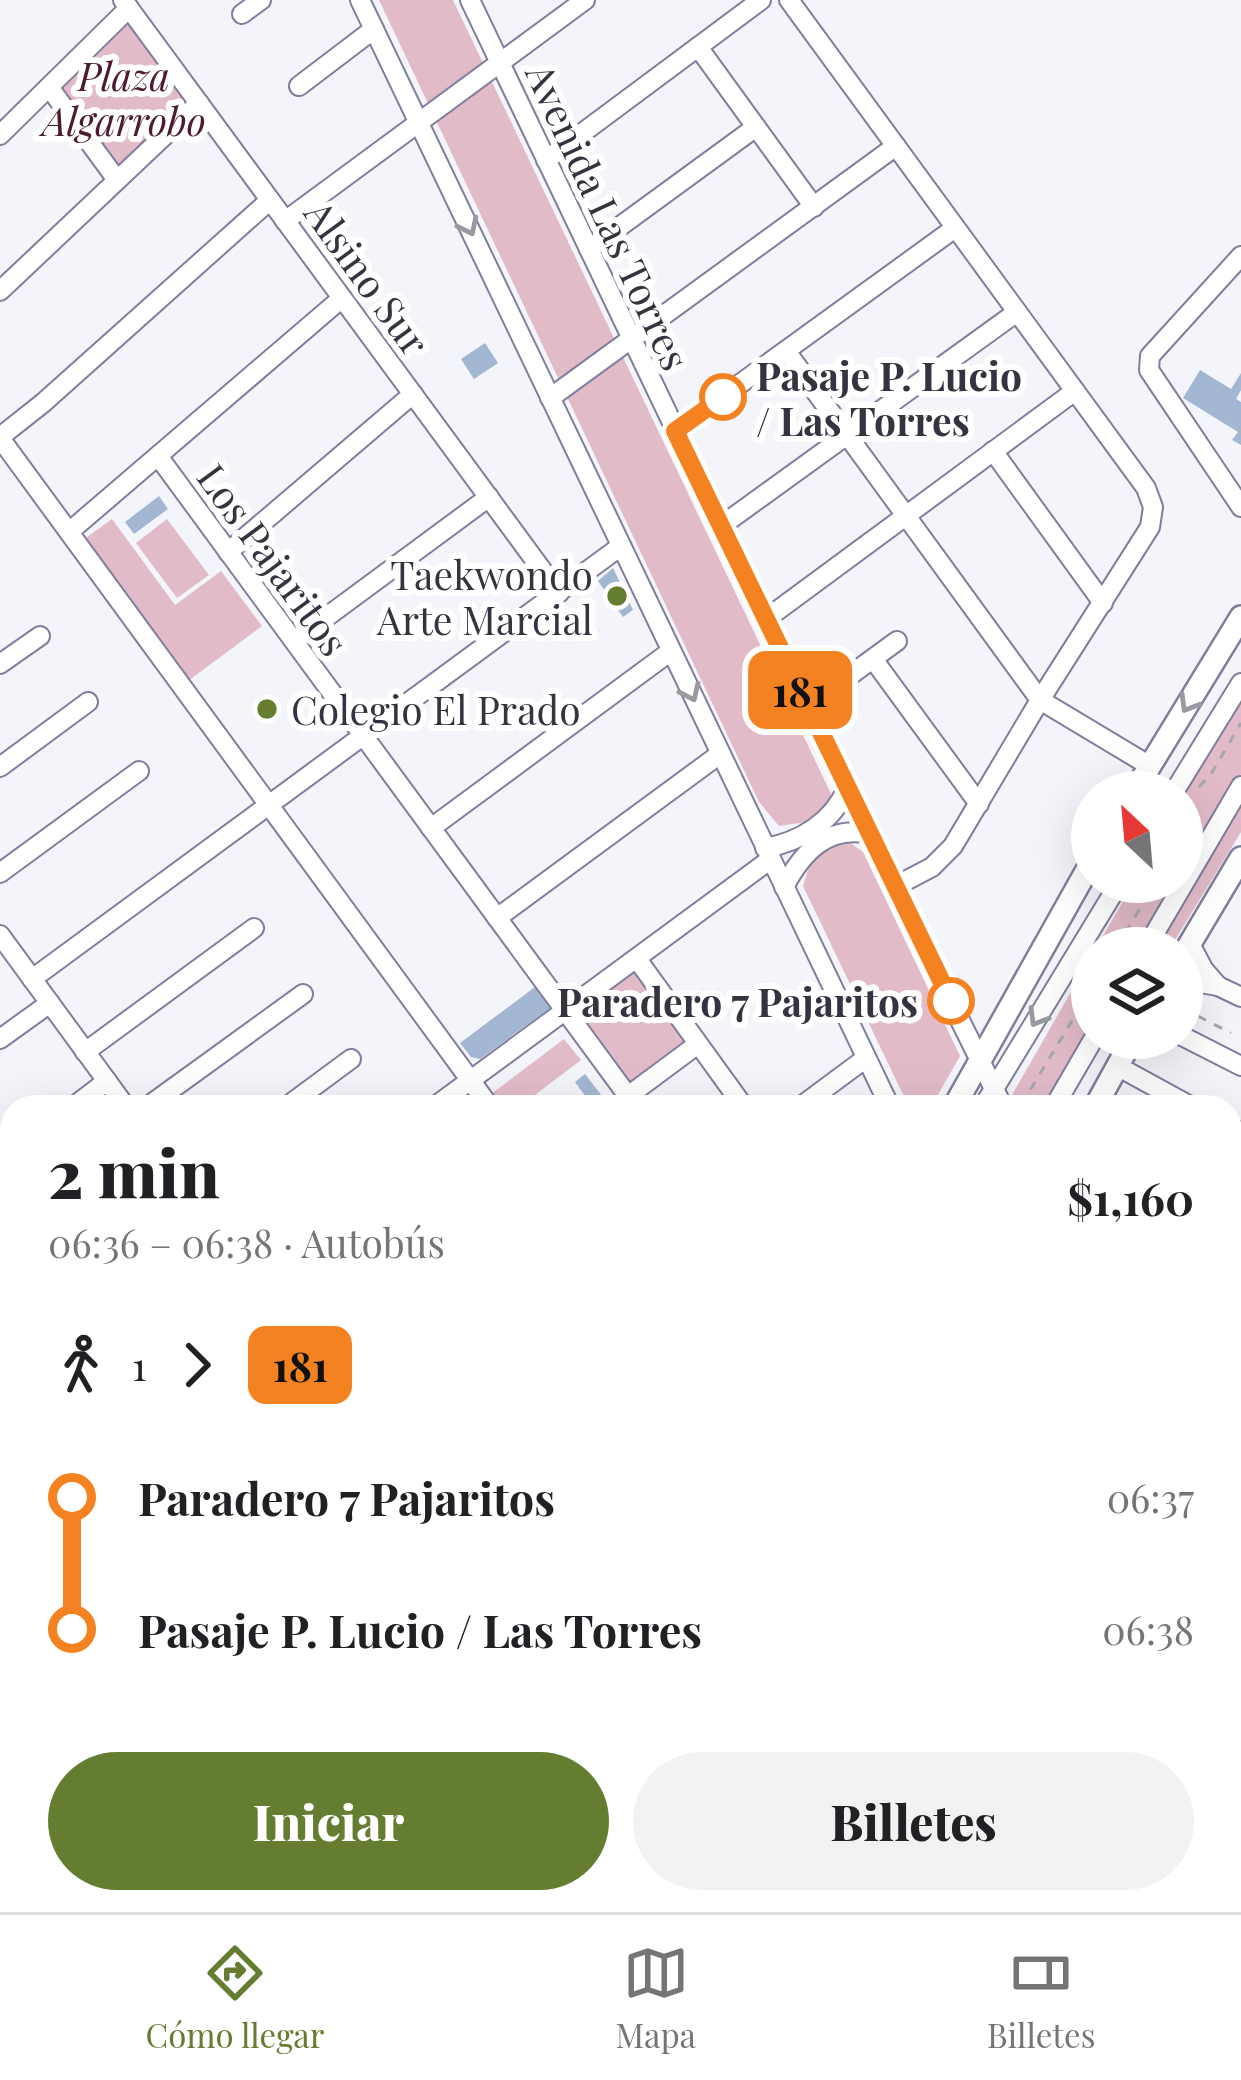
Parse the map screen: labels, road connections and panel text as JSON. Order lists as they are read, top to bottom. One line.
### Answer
{"streets":{"street":["Avenida Las Torres","Alsino Sur","Los Pajaritos"]},"parks":["Plaza Algarrobo"],"places":["Pasaje P. Lucio / Las Torres","Taekwondo Arte Marcial","Colegio El Prado","Paradero 7 Pajaritos"],"lines":["bus line 181"],"north":"top left","page":{"on_map":"181","heading":["2 min","06:36 – 06:38 · Autobús","$1,160"],"legs":["1","181"],"list":[{"name":"Paradero 7 Pajaritos","value":"06:37"},{"name":"Pasaje P. Lucio / Las Torres","value":"06:38"}],"buttons":["Iniciar","Billetes"],"tabs":["Cómo llegar","Mapa","Billetes"]}}
